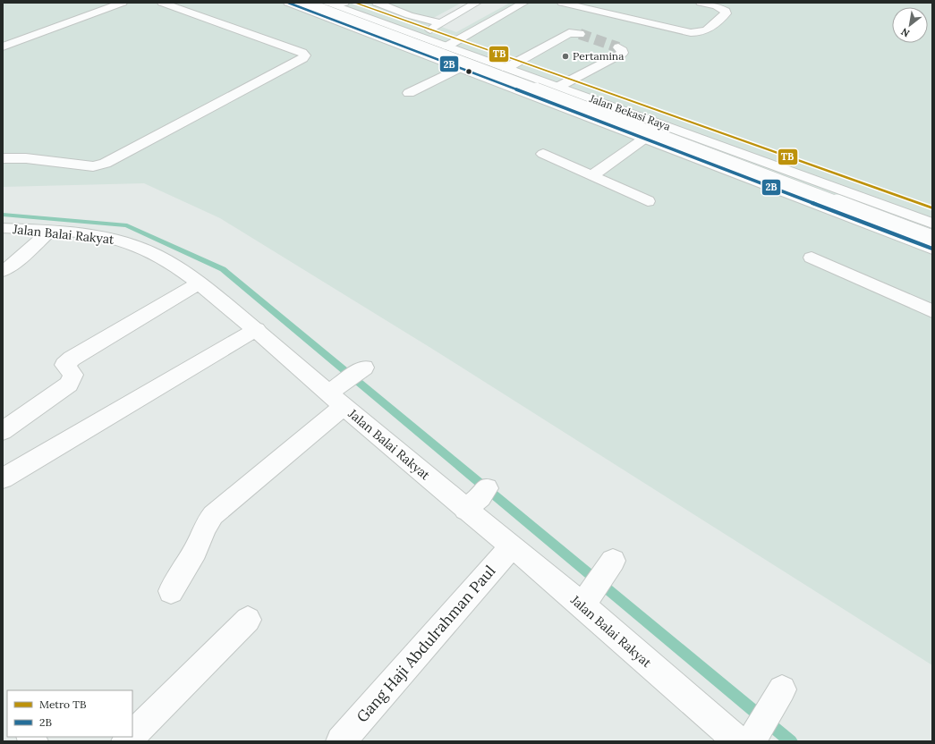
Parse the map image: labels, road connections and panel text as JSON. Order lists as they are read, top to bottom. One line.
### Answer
{"streets":{"main road":["Jalan Bekasi Raya","Jalan Balai Rakyat","Gang Haji Abdulrahman Paul"]},"crossings":[["Jalan Balai Rakyat","Gang Haji Abdulrahman Paul"]],"places":["Pertamina"],"lines":["metro line TB","transit line 2B"],"legend":["Metro TB","2B"],"north":"bottom left"}
